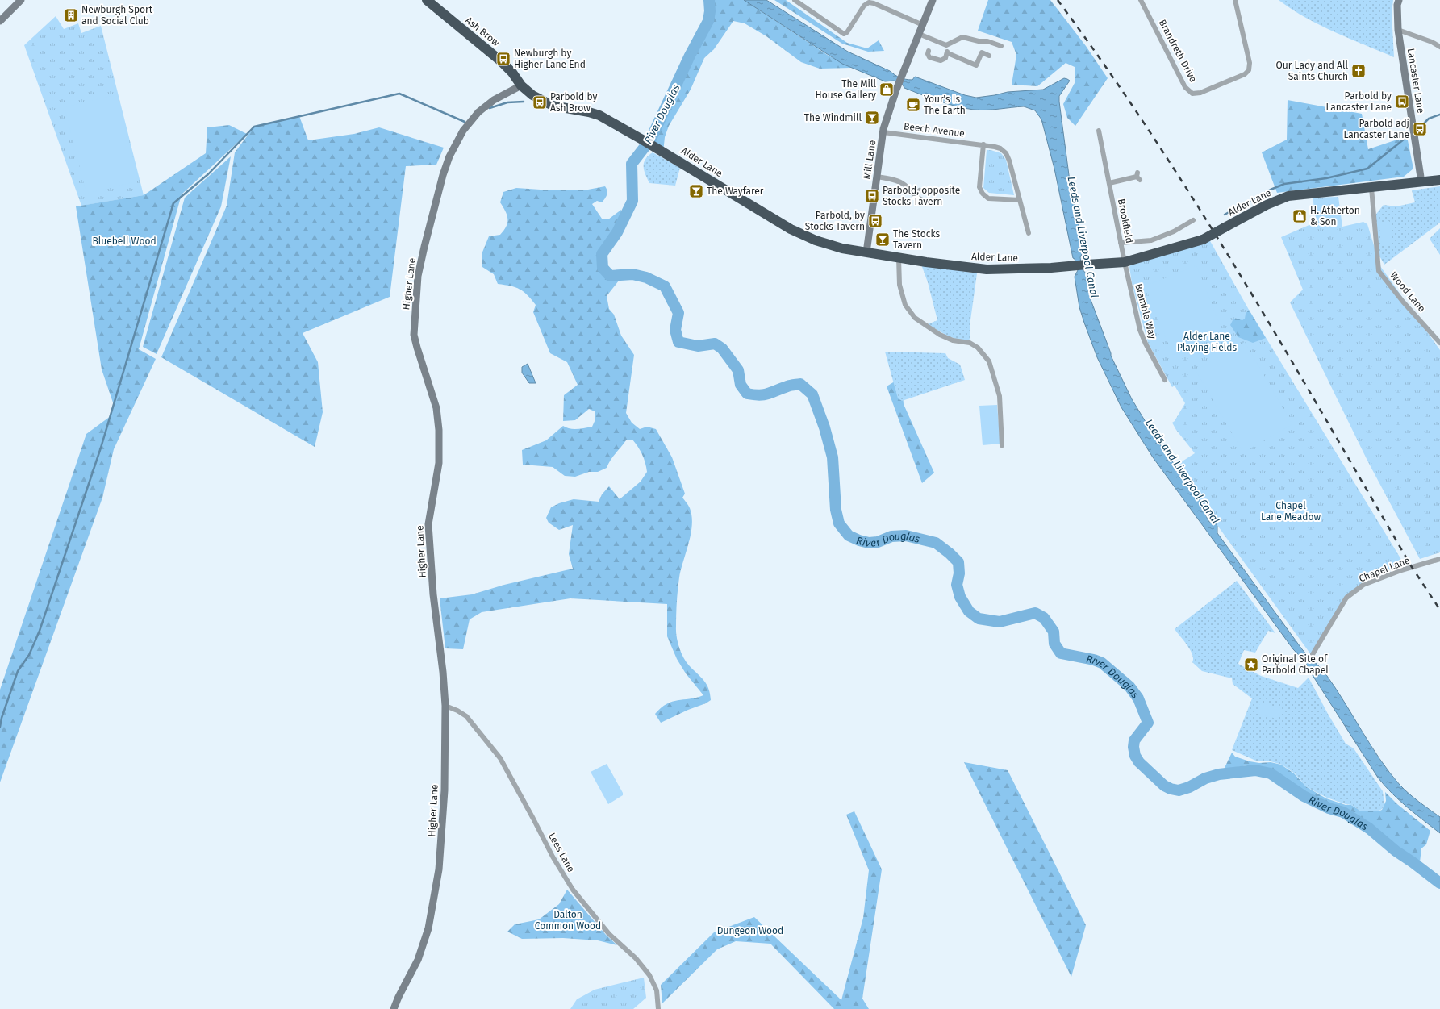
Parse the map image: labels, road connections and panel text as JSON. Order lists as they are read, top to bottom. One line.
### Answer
{"streets":{"highway":["Ash Brow","Alder Lane"],"street":["Brandreth Drive","Lancaster Lane","Beech Avenue","Mill Lane","Brookfield","Higher Lane","Wood Lane","Bramble Way","Chapel Lane","Lees Lane"]},"crossings":[["Ash Brow","Alder Lane"],["Ash Brow","Higher Lane"],["Lancaster Lane","Alder Lane"],["Beech Avenue","Mill Lane"],["Mill Lane","Alder Lane"],["Alder Lane","Brookfield"],["Alder Lane","Wood Lane"],["Alder Lane","Bramble Way"],["Brookfield","Bramble Way"],["Higher Lane","Lees Lane"]],"water":["River Douglas","Leeds and Liverpool Canal"],"parks":["Bluebell Wood","Alder Lane Playing Fields","Chapel Lane Meadow","Dalton Common Wood","Dungeon Wood"],"places":{"building":["Newburgh Sport and Social Club"],"bus stop":["Newburgh by Higher Lane End","Parbold by Lancaster Lane","Parbold by Ash Brow","Parbold adj Lancaster Lane","Parbold, opposite Stocks Tavern","Parbold, by Stocks Tavern"],"church":["Our Lady and All Saints Church"],"shop":["The Mill House Gallery","H. Atherton & Son"],"cafe":["Your's Is The Earth"],"bar":["The Windmill","The Wayfarer","The Stocks Tavern"],"place":["Original Site of Parbold Chapel"]}}
